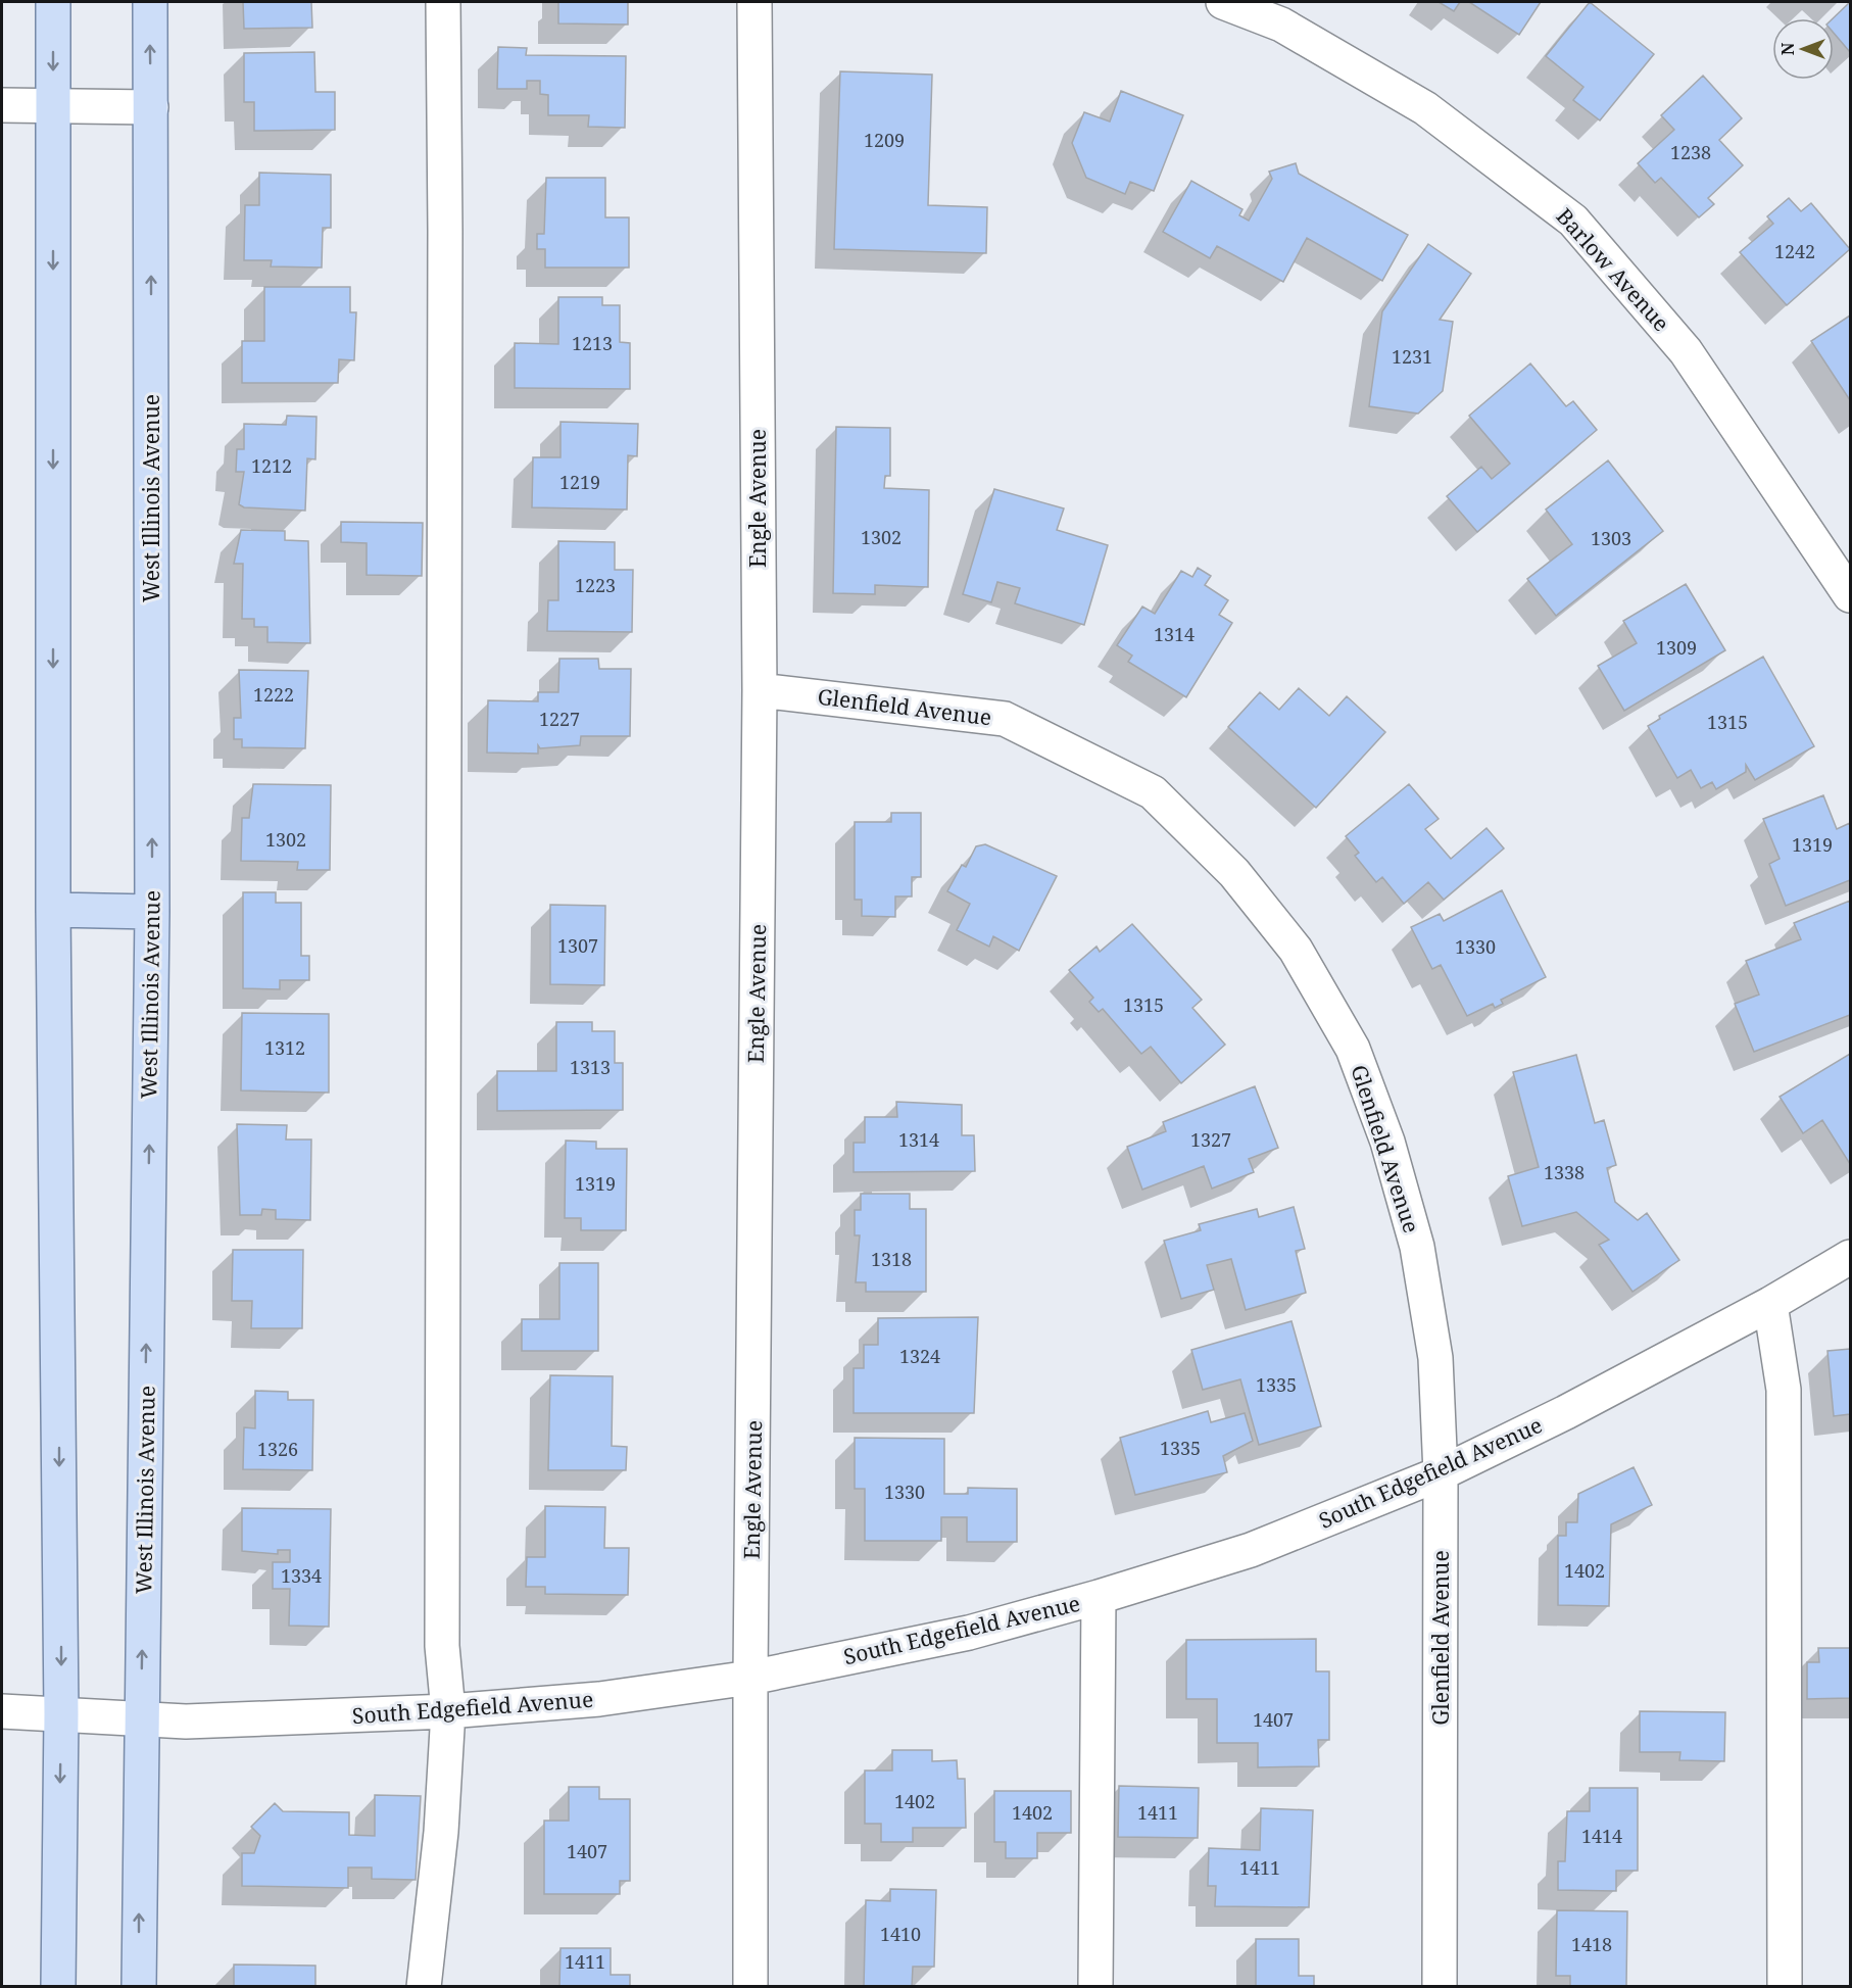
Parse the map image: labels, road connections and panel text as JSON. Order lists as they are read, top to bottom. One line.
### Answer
{"streets":{"main road":["West Illinois Avenue"],"street":["Barlow Avenue","Engle Avenue","Glenfield Avenue","South Edgefield Avenue"]},"crossings":[["West Illinois Avenue","South Edgefield Avenue"],["Engle Avenue","Glenfield Avenue"],["Engle Avenue","South Edgefield Avenue"],["Glenfield Avenue","South Edgefield Avenue"]],"house_numbers":["1209","1238","1242","1213","1231","1212","1219","1302","1303","1223","1314","1309","1222","1227","1315","1302","1319","1307","1330","1315","1312","1313","1314","1327","1338","1319","1318","1324","1335","1335","1326","1330","1402","1334","1407","1402","1402","1411","1414","1407","1411","1410","1418","1411"],"north":"left"}
